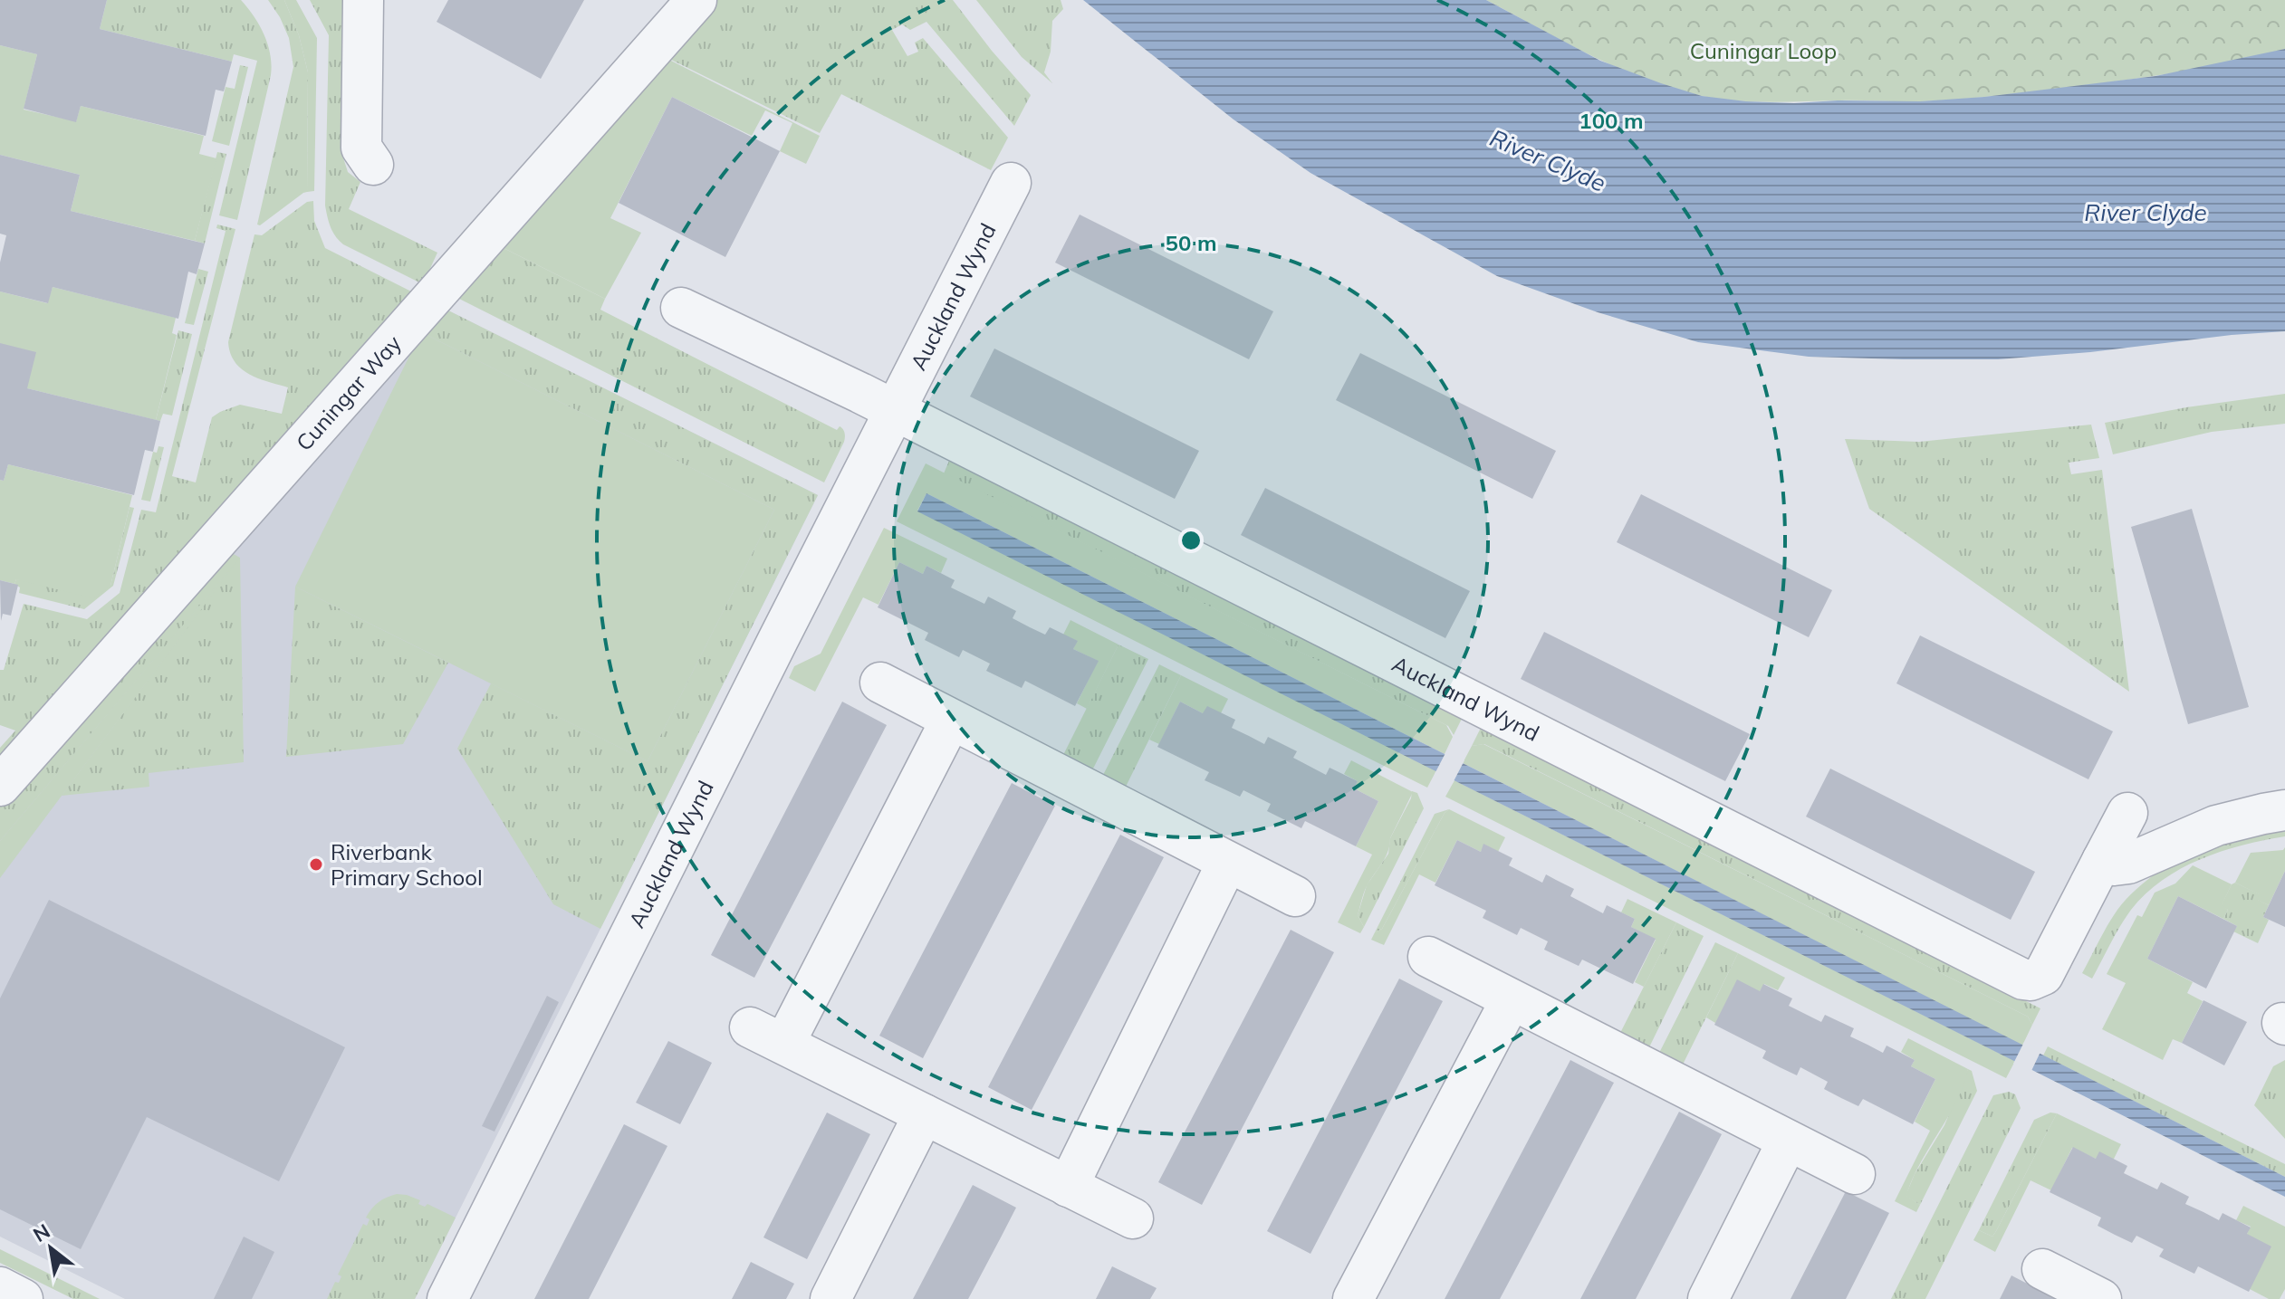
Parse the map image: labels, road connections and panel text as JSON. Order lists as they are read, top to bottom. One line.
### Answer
{"streets":{"street":["Auckland Wynd","Cuningar Way"]},"water":["River Clyde"],"parks":["Cuningar Loop"],"places":["Riverbank Primary School"],"north":"top left","rings":["100 m","50 m"]}
